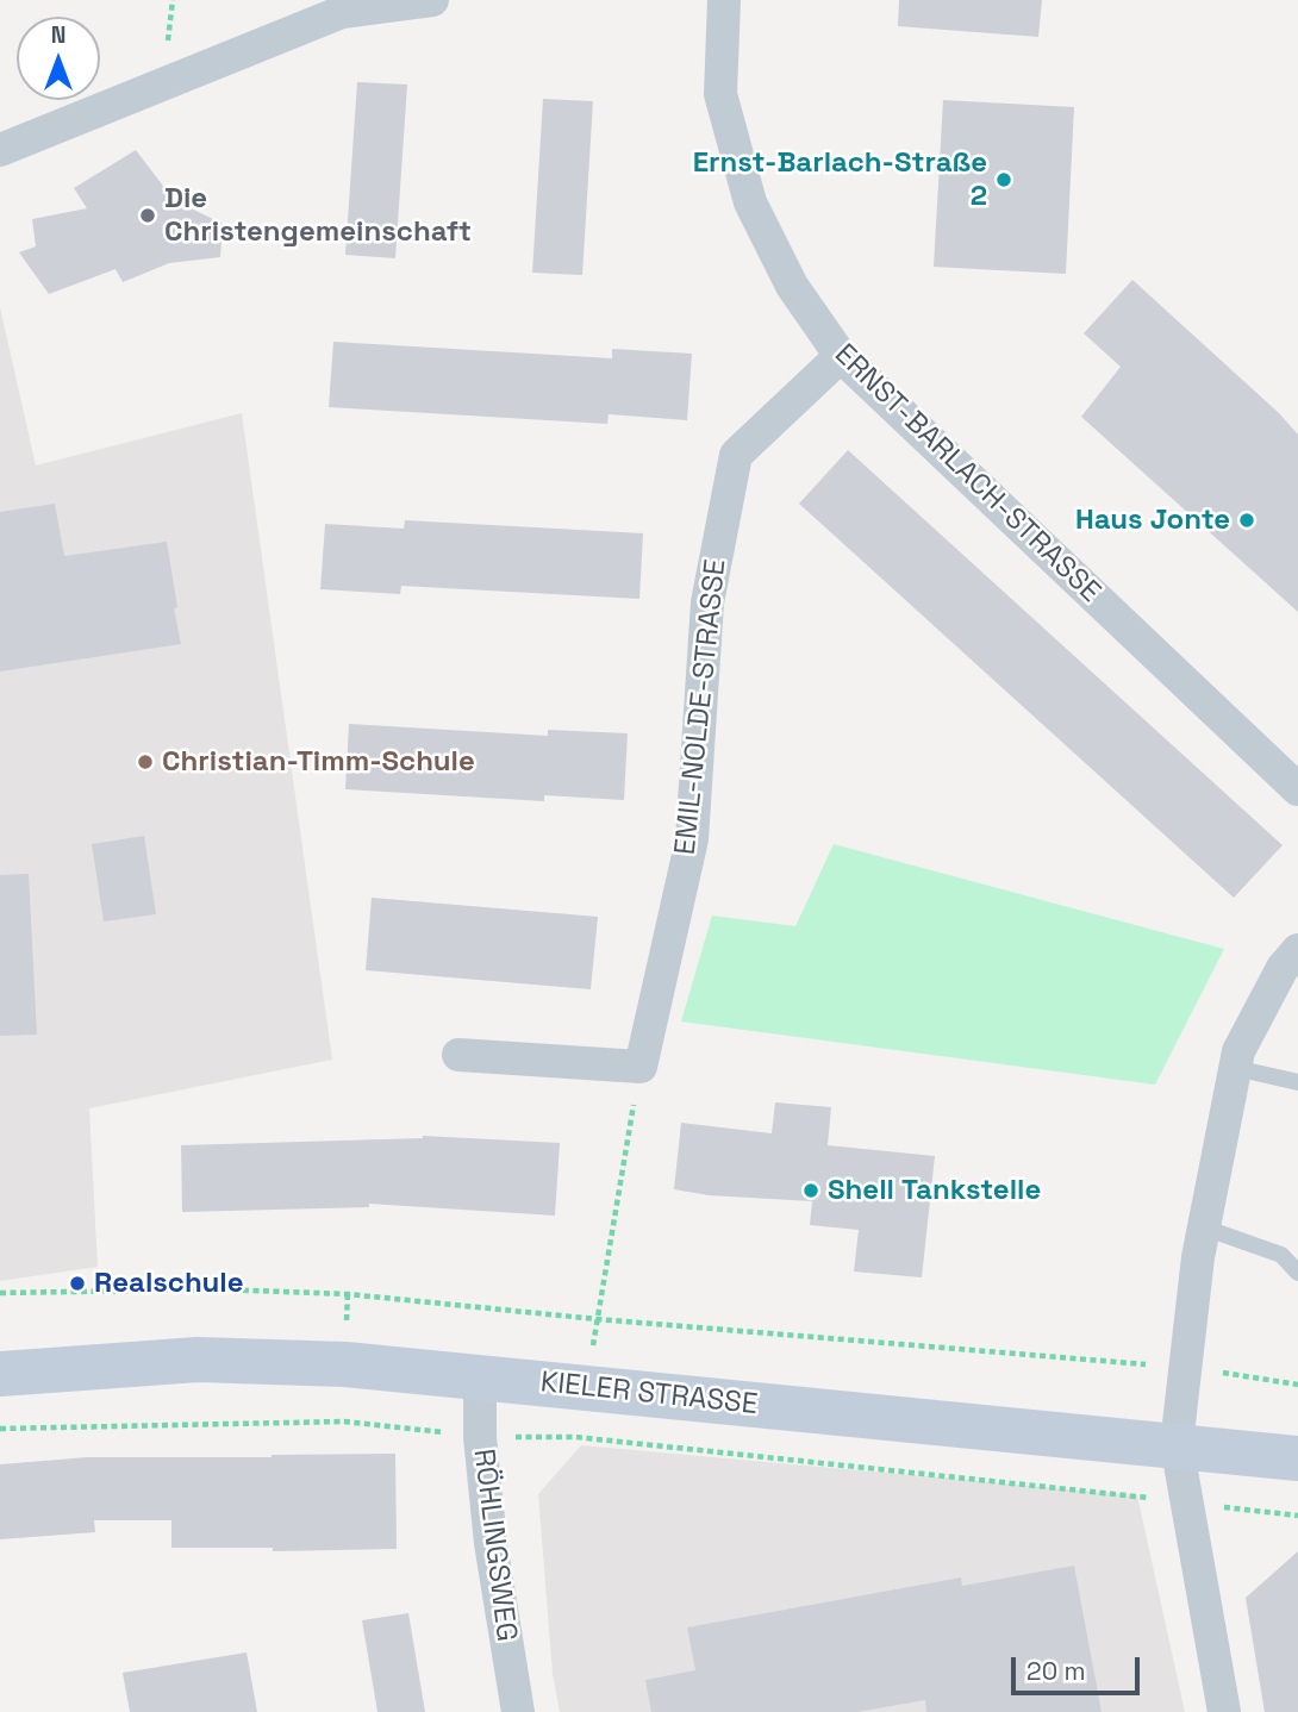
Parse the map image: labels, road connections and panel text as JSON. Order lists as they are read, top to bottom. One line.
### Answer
{"streets":{"main road":["KIELER STRASSE"],"street":["ERNST-BARLACH-STRASSE","EMIL-NOLDE-STRASSE","RÖHLINGSWEG"]},"crossings":[["ERNST-BARLACH-STRASSE","EMIL-NOLDE-STRASSE"],["KIELER STRASSE","RÖHLINGSWEG"]],"places":["Ernst-Barlach-Straße 2","Die Christengemeinschaft","Haus Jonte","Christian-Timm-Schule","Shell Tankstelle","Realschule"],"scale_bar":"20 m","north":"top"}
